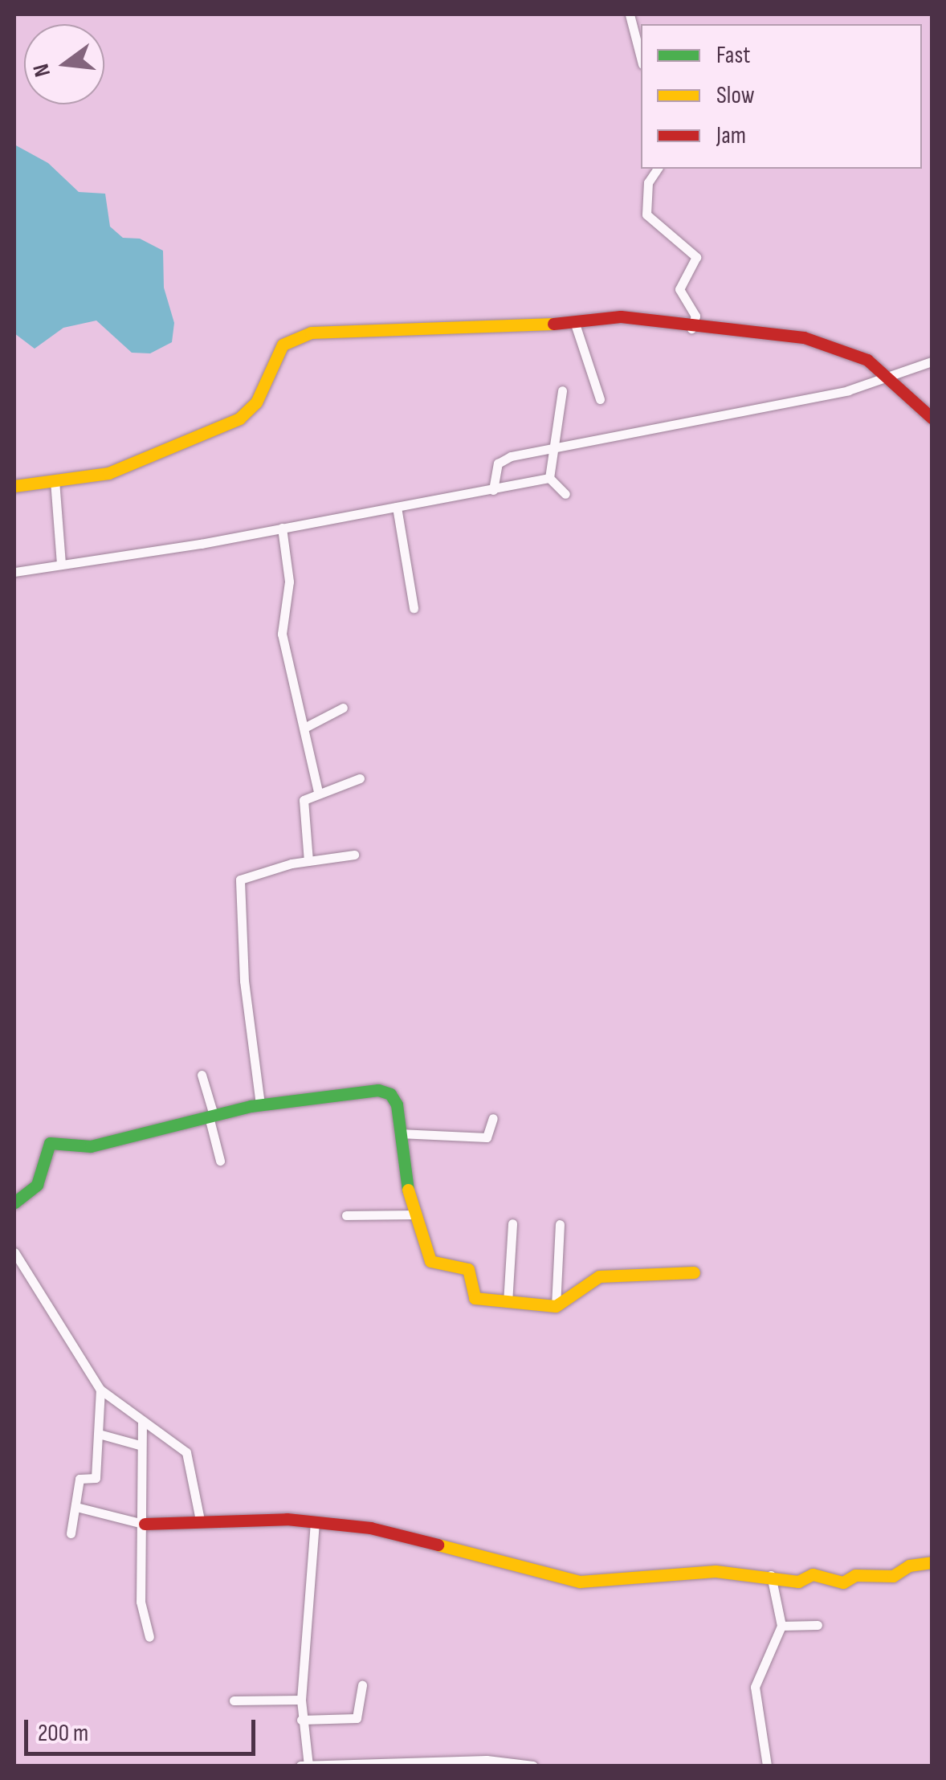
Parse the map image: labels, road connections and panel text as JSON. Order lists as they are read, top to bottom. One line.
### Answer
{"legend":["Fast","Slow","Jam"],"scale_bar":"200 m","north":"left"}
